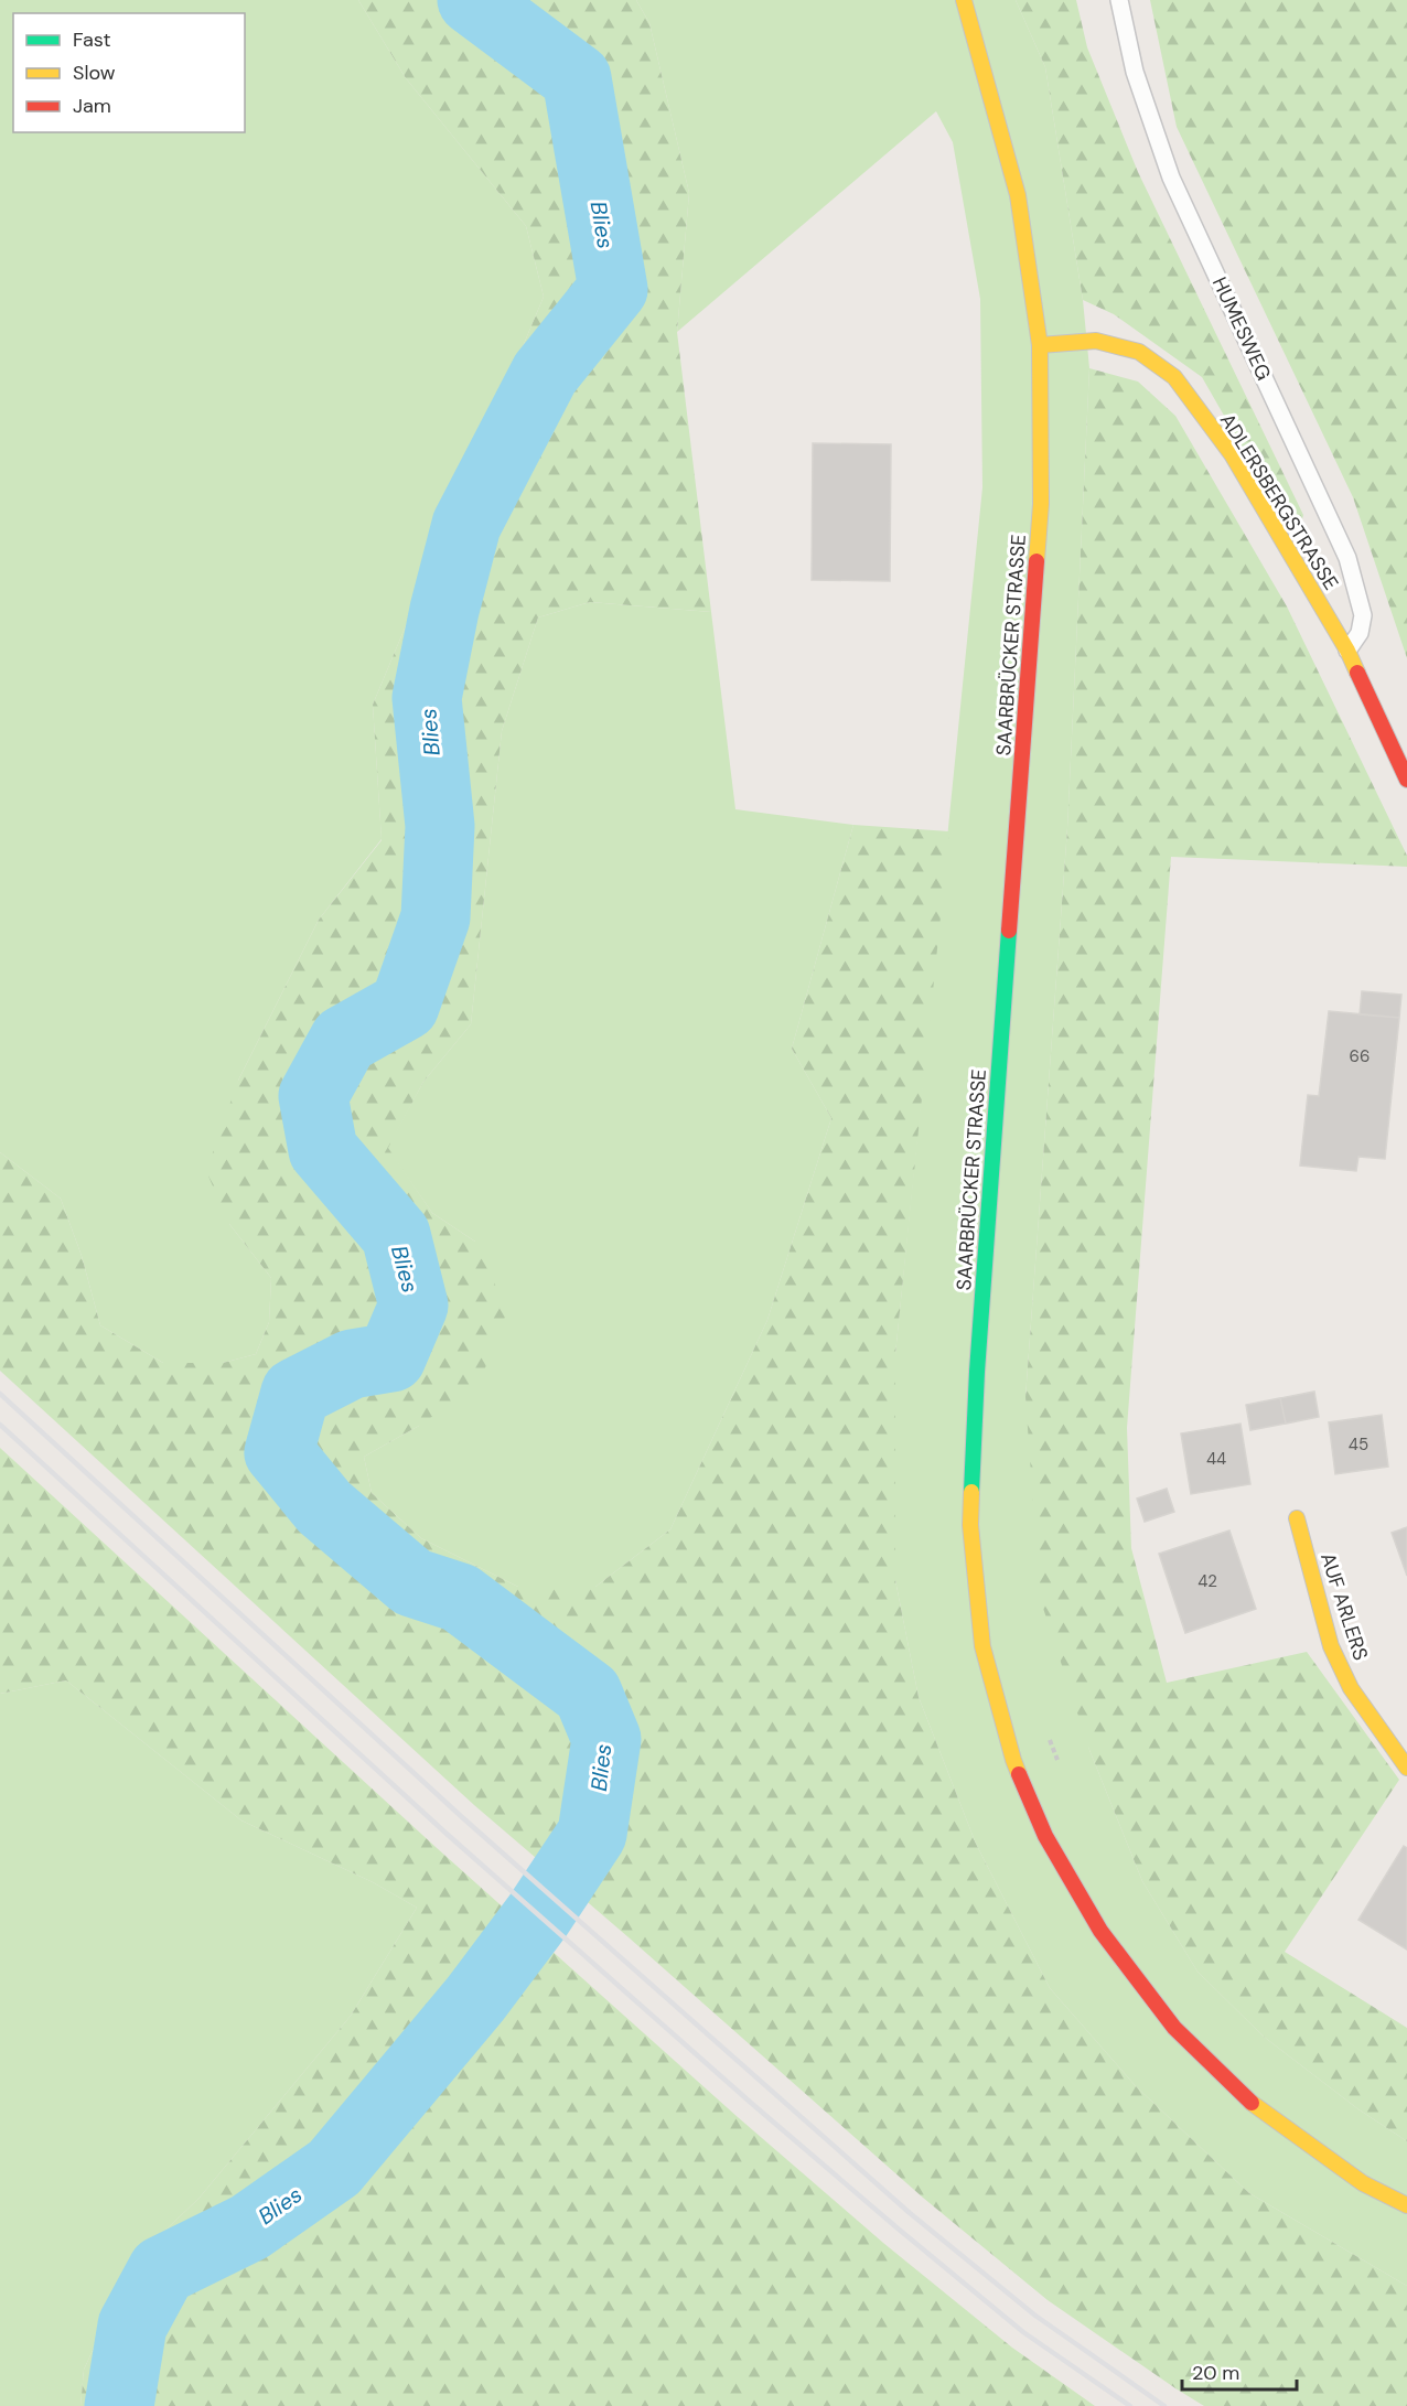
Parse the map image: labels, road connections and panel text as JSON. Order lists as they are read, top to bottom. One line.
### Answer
{"streets":{"main road":["ADLERSBERGSTRASSE","SAARBRÜCKER STRASSE","AUF ARLERS"],"lane":["HUMESWEG"]},"crossings":[["HUMESWEG","ADLERSBERGSTRASSE"],["ADLERSBERGSTRASSE","SAARBRÜCKER STRASSE"]],"water":["Blies"],"house_numbers":["66","45","44","42"],"legend":["Fast","Slow","Jam"],"scale_bar":"20 m"}
